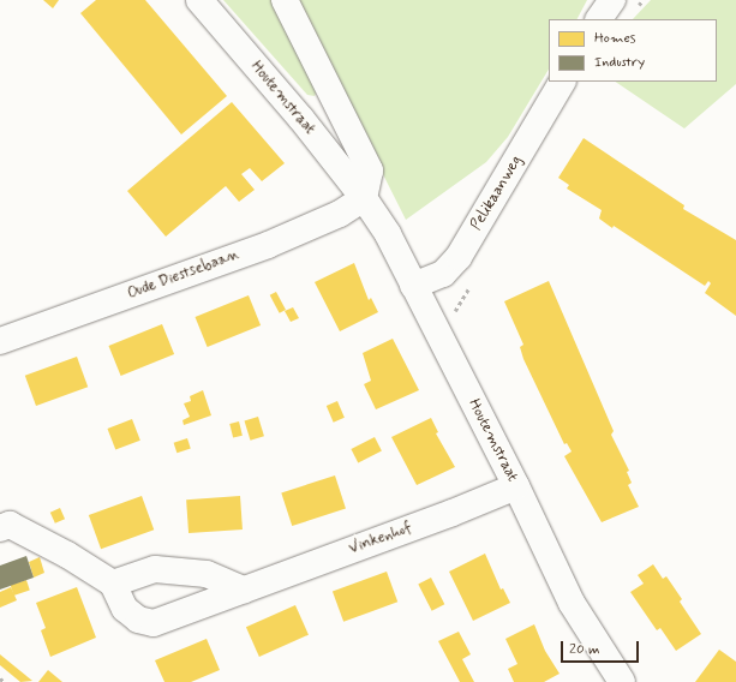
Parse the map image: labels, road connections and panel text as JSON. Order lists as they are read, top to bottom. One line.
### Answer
{"streets":{"street":["Houtemstraat","Pelikaanweg","Oude Diestsebaan","Vinkenhof"]},"crossings":[["Houtemstraat","Pelikaanweg"],["Houtemstraat","Oude Diestsebaan"],["Houtemstraat","Vinkenhof"]],"legend":["Homes","Industry"],"scale_bar":"20 m"}
